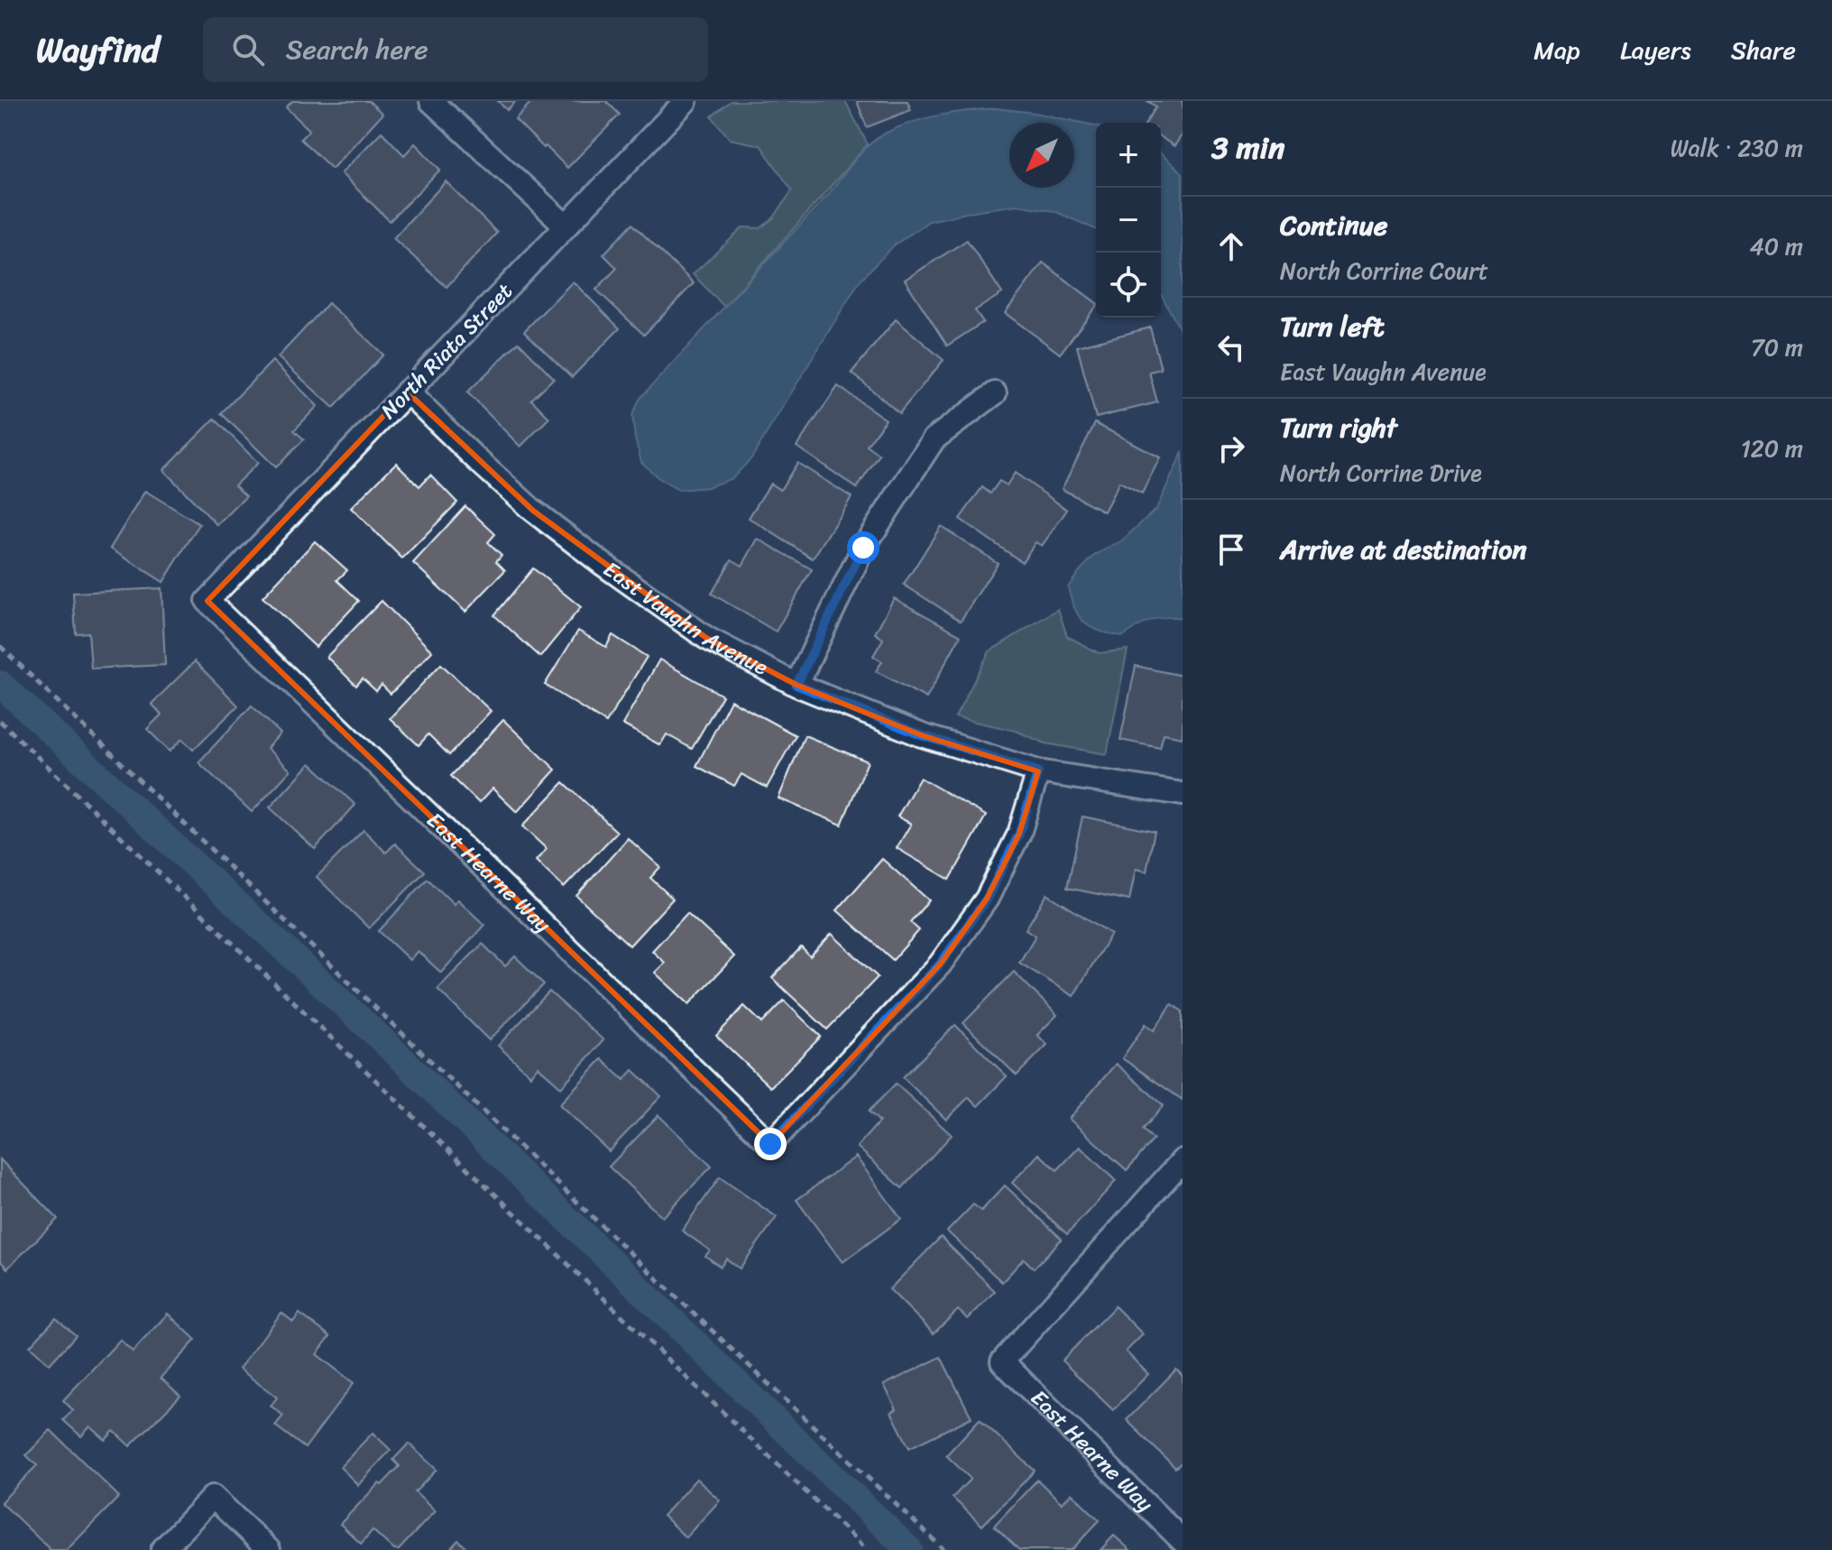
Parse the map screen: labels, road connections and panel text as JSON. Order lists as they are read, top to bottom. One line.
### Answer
{"streets":{"street":["North Riata Street","East Vaughn Avenue","East Hearne Way"]},"crossings":[["North Riata Street","East Vaughn Avenue"],["North Riata Street","East Hearne Way"],["East Vaughn Avenue","East Hearne Way"]],"north":"bottom left","page":{"header":"Wayfind","search":"Search here","nav":["Map","Layers","Share"],"heading":["3 min","Walk · 230 m"],"map_buttons":["+","−"],"list":[["Continue","North Corrine Court","40 m"],["Turn left","East Vaughn Avenue","70 m"],["Turn right","North Corrine Drive","120 m"],"Arrive at destination"]}}
